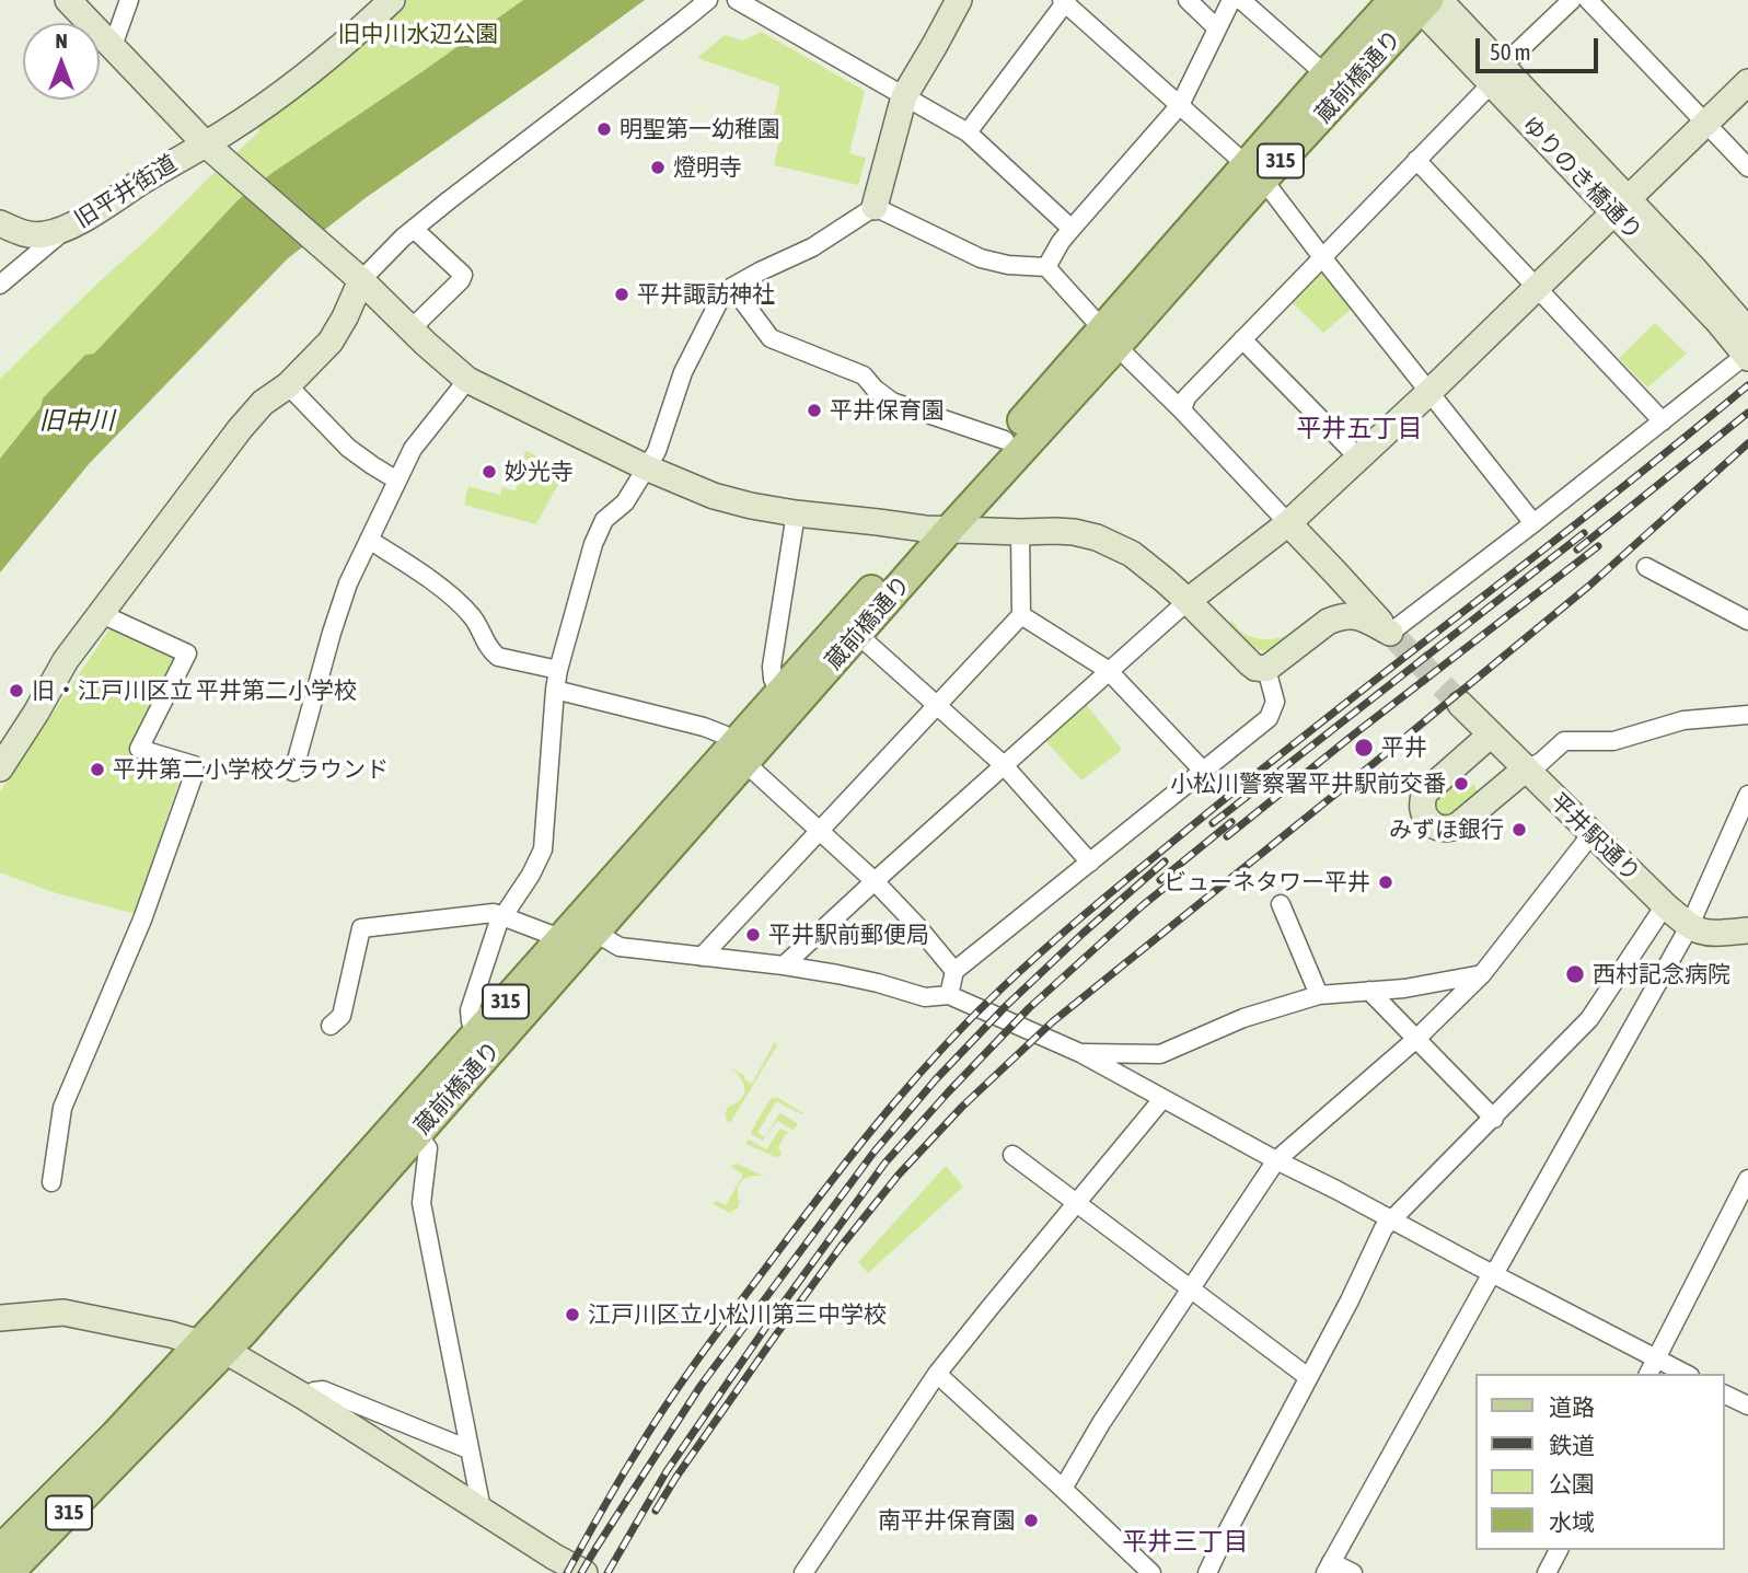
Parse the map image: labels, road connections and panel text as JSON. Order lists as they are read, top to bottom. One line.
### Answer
{"streets":{"main road":["蔵前橋通り","315"],"street":["ゆりのき橋通り","旧平井街道","平井駅通り"]},"crossings":[["蔵前橋通り","ゆりのき橋通り"]],"districts":["平井五丁目","平井三丁目"],"water":["旧中川"],"parks":["旧中川水辺公園"],"places":["明聖第一幼稚園","燈明寺","平井諏訪神社","平井保育園","妙光寺","旧・江戸川区立 平井第二小学校","平井","平井第二小学校グラウンド","小松川警察署平井駅前交番","みずほ銀行","ビューネタワー平井","平井駅前郵便局","西村記念病院","江戸川区立小松川第三中学校","南平井保育園"],"legend":["道路","鉄道","公園","水域"],"scale_bar":"50 m","north":"top"}
